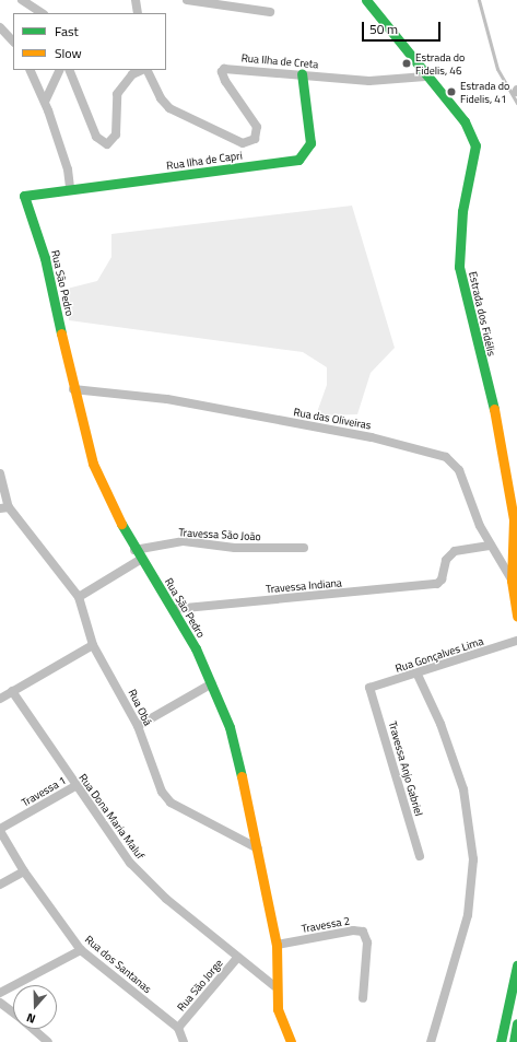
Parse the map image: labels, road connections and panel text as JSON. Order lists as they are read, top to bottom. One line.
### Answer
{"streets":{"street":["Rua Ilha de Creta","Rua Ilha de Capri","Rua São Pedro","Estrada dos Fidélis","Rua das Oliveiras","Travessa São João","Travessa Indiana","Rua Gonçalves Lima","Rua Obá","Travessa Anjo Gabriel","Travessa 1","Rua Dona Maria Maluf","Travessa 2","Rua dos Santanas","Rua São Jorge"]},"crossings":[["Rua Ilha de Creta","Rua Ilha de Capri"],["Rua Ilha de Creta","Estrada dos Fidélis"],["Rua Ilha de Capri","Rua São Pedro"],["Rua São Pedro","Rua das Oliveiras"],["Rua São Pedro","Travessa São João"],["Rua São Pedro","Travessa Indiana"],["Rua São Pedro","Rua Obá"],["Rua São Pedro","Rua Dona Maria Maluf"],["Rua São Pedro","Travessa 2"],["Estrada dos Fidélis","Rua das Oliveiras"],["Rua das Oliveiras","Travessa Indiana"],["Rua Gonçalves Lima","Travessa Anjo Gabriel"],["Travessa 1","Rua Dona Maria Maluf"],["Travessa 1","Rua dos Santanas"],["Rua Dona Maria Maluf","Rua São Jorge"],["Rua dos Santanas","Rua São Jorge"]],"places":["Estrada do Fidelis, 46","Estrada do Fidelis, 41"],"legend":["Fast","Slow"],"scale_bar":"50 m","north":"bottom"}
